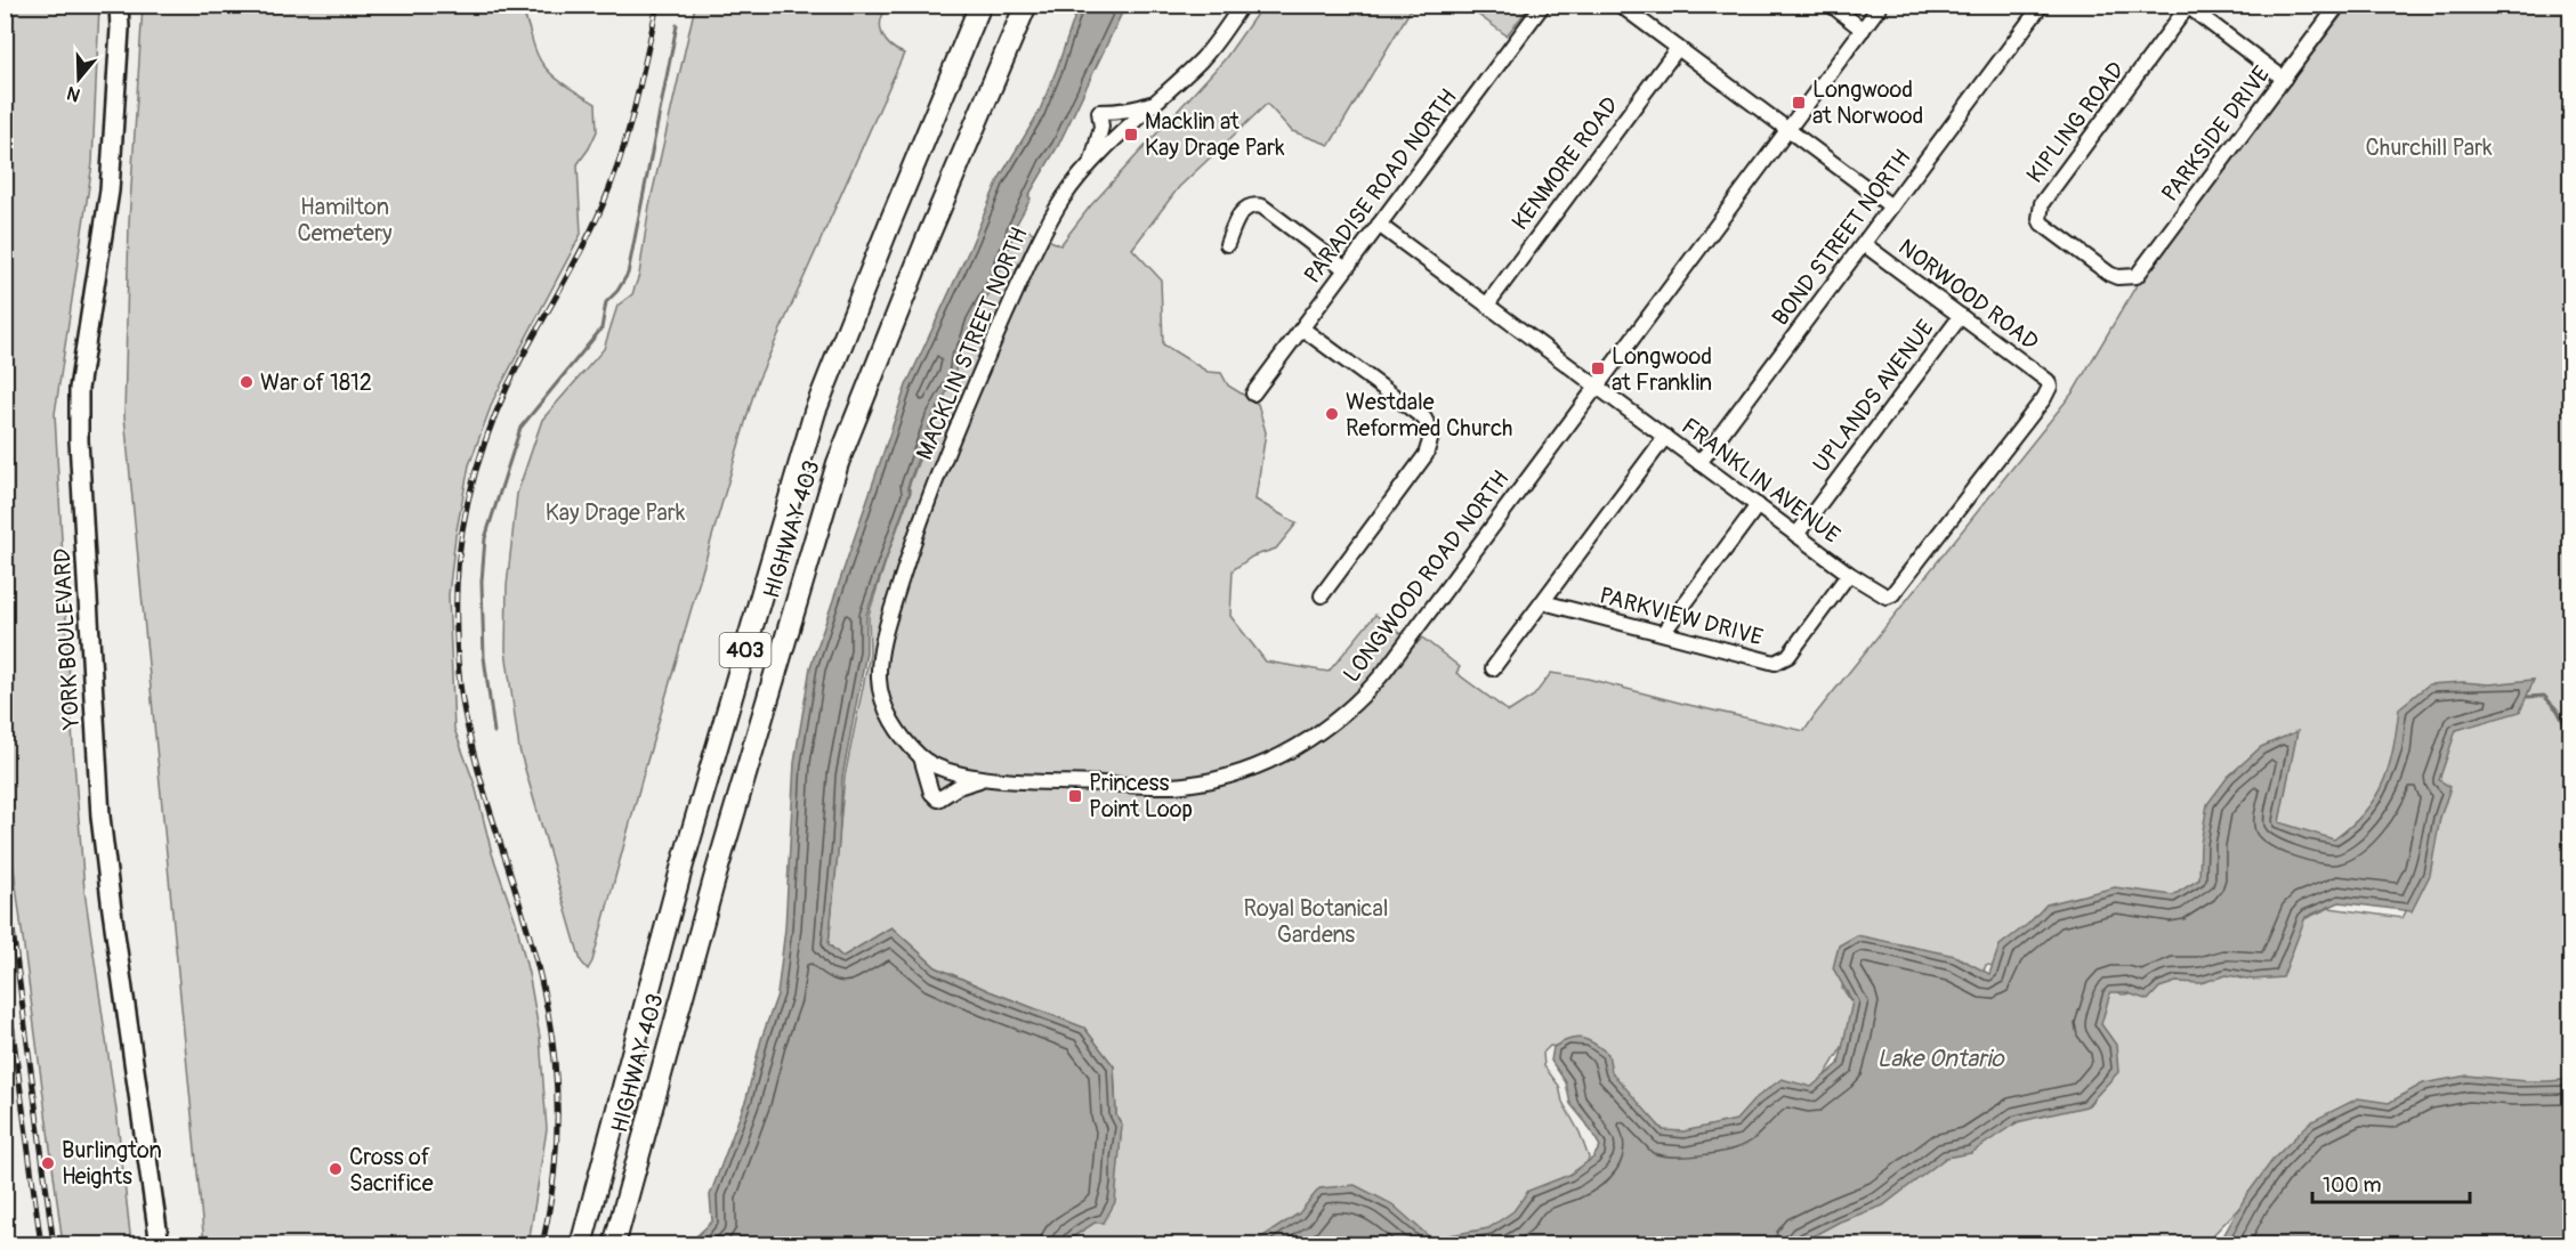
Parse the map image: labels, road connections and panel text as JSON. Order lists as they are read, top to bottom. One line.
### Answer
{"streets":{"highway":["HIGHWAY 403","403"],"main road":["YORK BOULEVARD"],"street":["KIPLING ROAD","PARKSIDE DRIVE","KENMORE ROAD","PARADISE ROAD NORTH","BOND STREET NORTH","NORWOOD ROAD","MACKLIN STREET NORTH","UPLANDS AVENUE","FRANKLIN AVENUE","LONGWOOD ROAD NORTH","PARKVIEW DRIVE"]},"crossings":[["KIPLING ROAD","PARKSIDE DRIVE"],["KENMORE ROAD","NORWOOD ROAD"],["KENMORE ROAD","FRANKLIN AVENUE"],["PARADISE ROAD NORTH","FRANKLIN AVENUE"],["BOND STREET NORTH","NORWOOD ROAD"],["BOND STREET NORTH","FRANKLIN AVENUE"],["NORWOOD ROAD","UPLANDS AVENUE"],["NORWOOD ROAD","FRANKLIN AVENUE"],["NORWOOD ROAD","LONGWOOD ROAD NORTH"],["MACKLIN STREET NORTH","LONGWOOD ROAD NORTH"],["UPLANDS AVENUE","FRANKLIN AVENUE"],["FRANKLIN AVENUE","LONGWOOD ROAD NORTH"],["FRANKLIN AVENUE","PARKVIEW DRIVE"]],"water":["Lake Ontario"],"parks":["Churchill Park","Hamilton Cemetery","Kay Drage Park","Royal Botanical Gardens"],"places":{"transit":["Longwood at Norwood","Macklin at Kay Drage Park","Longwood at Franklin","Princess Point Loop"],"other":["War of 1812","Westdale Reformed Church","Burlington Heights","Cross of Sacrifice"]},"scale_bar":"100 m","north":"bottom"}
